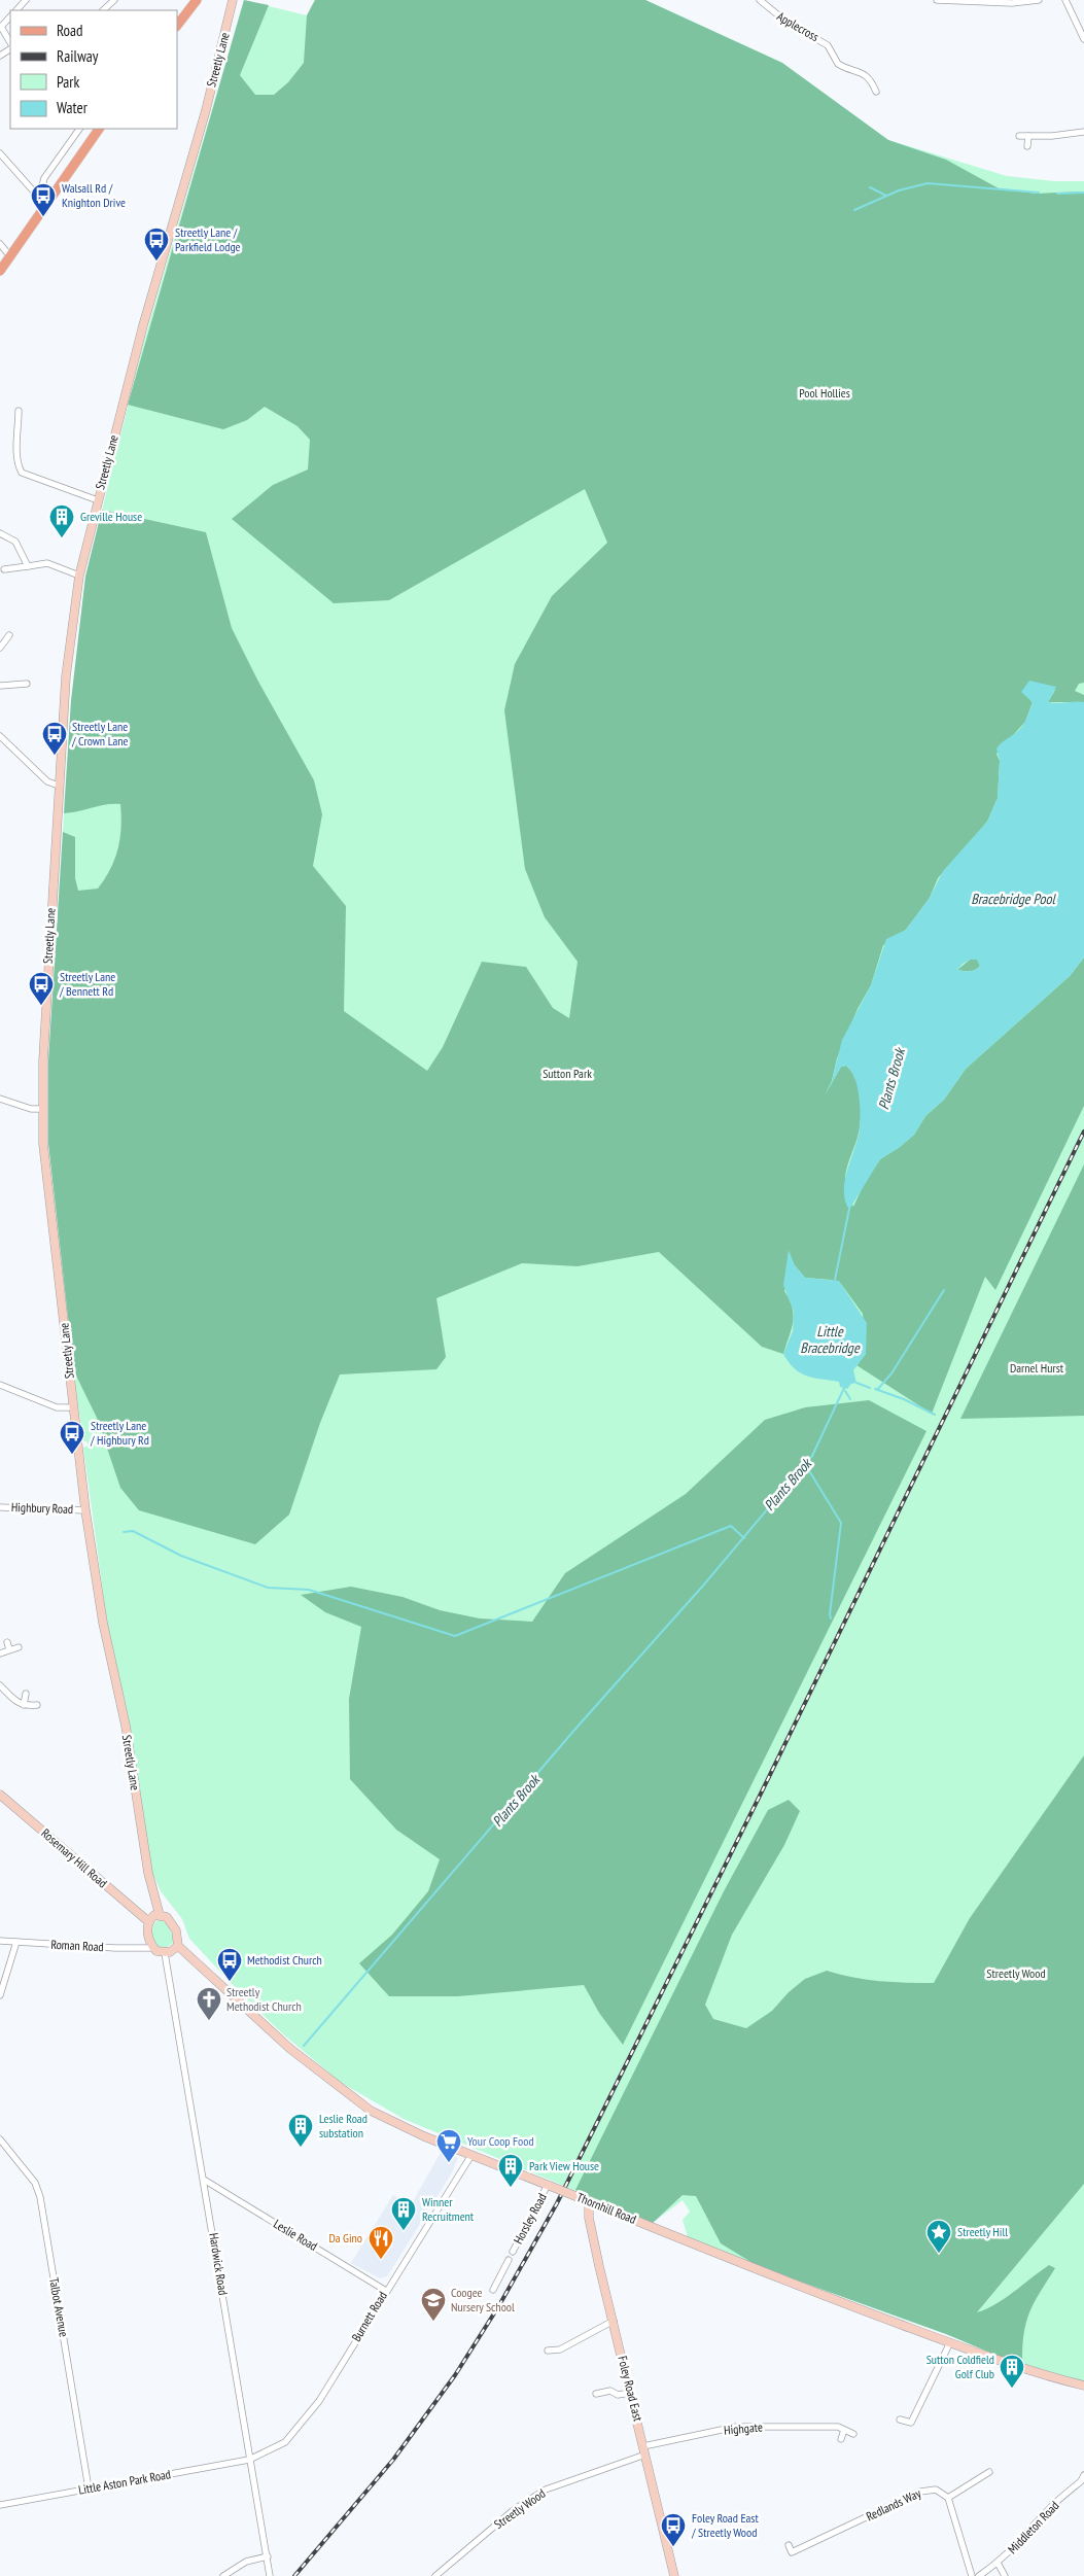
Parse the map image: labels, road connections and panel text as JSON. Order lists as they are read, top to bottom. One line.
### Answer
{"streets":{"main road":["Streetly Lane","Rosemary Hill Road","Thornhill Road","Foley Road East"],"street":["Applecross","Highbury Road","Roman Road","Horsley Road","Leslie Road","Hardwick Road","Talbot Avenue","Burnett Road","Highgate","Little Aston Park Road","Redlands Way","Streetly Wood","Middleton Road"]},"crossings":[["Streetly Lane","Highbury Road"],["Streetly Lane","Rosemary Hill Road"],["Streetly Lane","Roman Road"],["Streetly Lane","Thornhill Road"],["Streetly Lane","Hardwick Road"],["Rosemary Hill Road","Roman Road"],["Rosemary Hill Road","Thornhill Road"],["Rosemary Hill Road","Hardwick Road"],["Roman Road","Thornhill Road"],["Roman Road","Hardwick Road"],["Thornhill Road","Horsley Road"],["Thornhill Road","Hardwick Road"],["Thornhill Road","Burnett Road"],["Thornhill Road","Foley Road East"],["Leslie Road","Hardwick Road"],["Leslie Road","Burnett Road"],["Hardwick Road","Burnett Road"],["Hardwick Road","Little Aston Park Road"],["Talbot Avenue","Little Aston Park Road"],["Burnett Road","Little Aston Park Road"],["Foley Road East","Highgate"],["Foley Road East","Streetly Wood"],["Highgate","Streetly Wood"]],"water":["Bracebridge Pool","Plants Brook","Little Bracebridge"],"parks":["Pool Hollies","Sutton Park","Darnel Hurst","Streetly Wood"],"places":{"bus stop":["Walsall Rd / Knighton Drive","Streetly Lane / Parkfield Lodge","Streetly Lane / Crown Lane","Streetly Lane / Bennett Rd","Streetly Lane / Highbury Rd","Methodist Church","Foley Road East / Streetly Wood"],"building":["Greville House","Leslie Road substation","Park View House","Winner Recruitment","Sutton Coldfield Golf Club"],"church":["Streetly Methodist Church"],"supermarket":["Your Coop Food"],"place":["Streetly Hill"],"restaurant":["Da Gino"],"school or university":["Coogee Nursery School"]},"legend":["Road","Railway","Park","Water"]}
